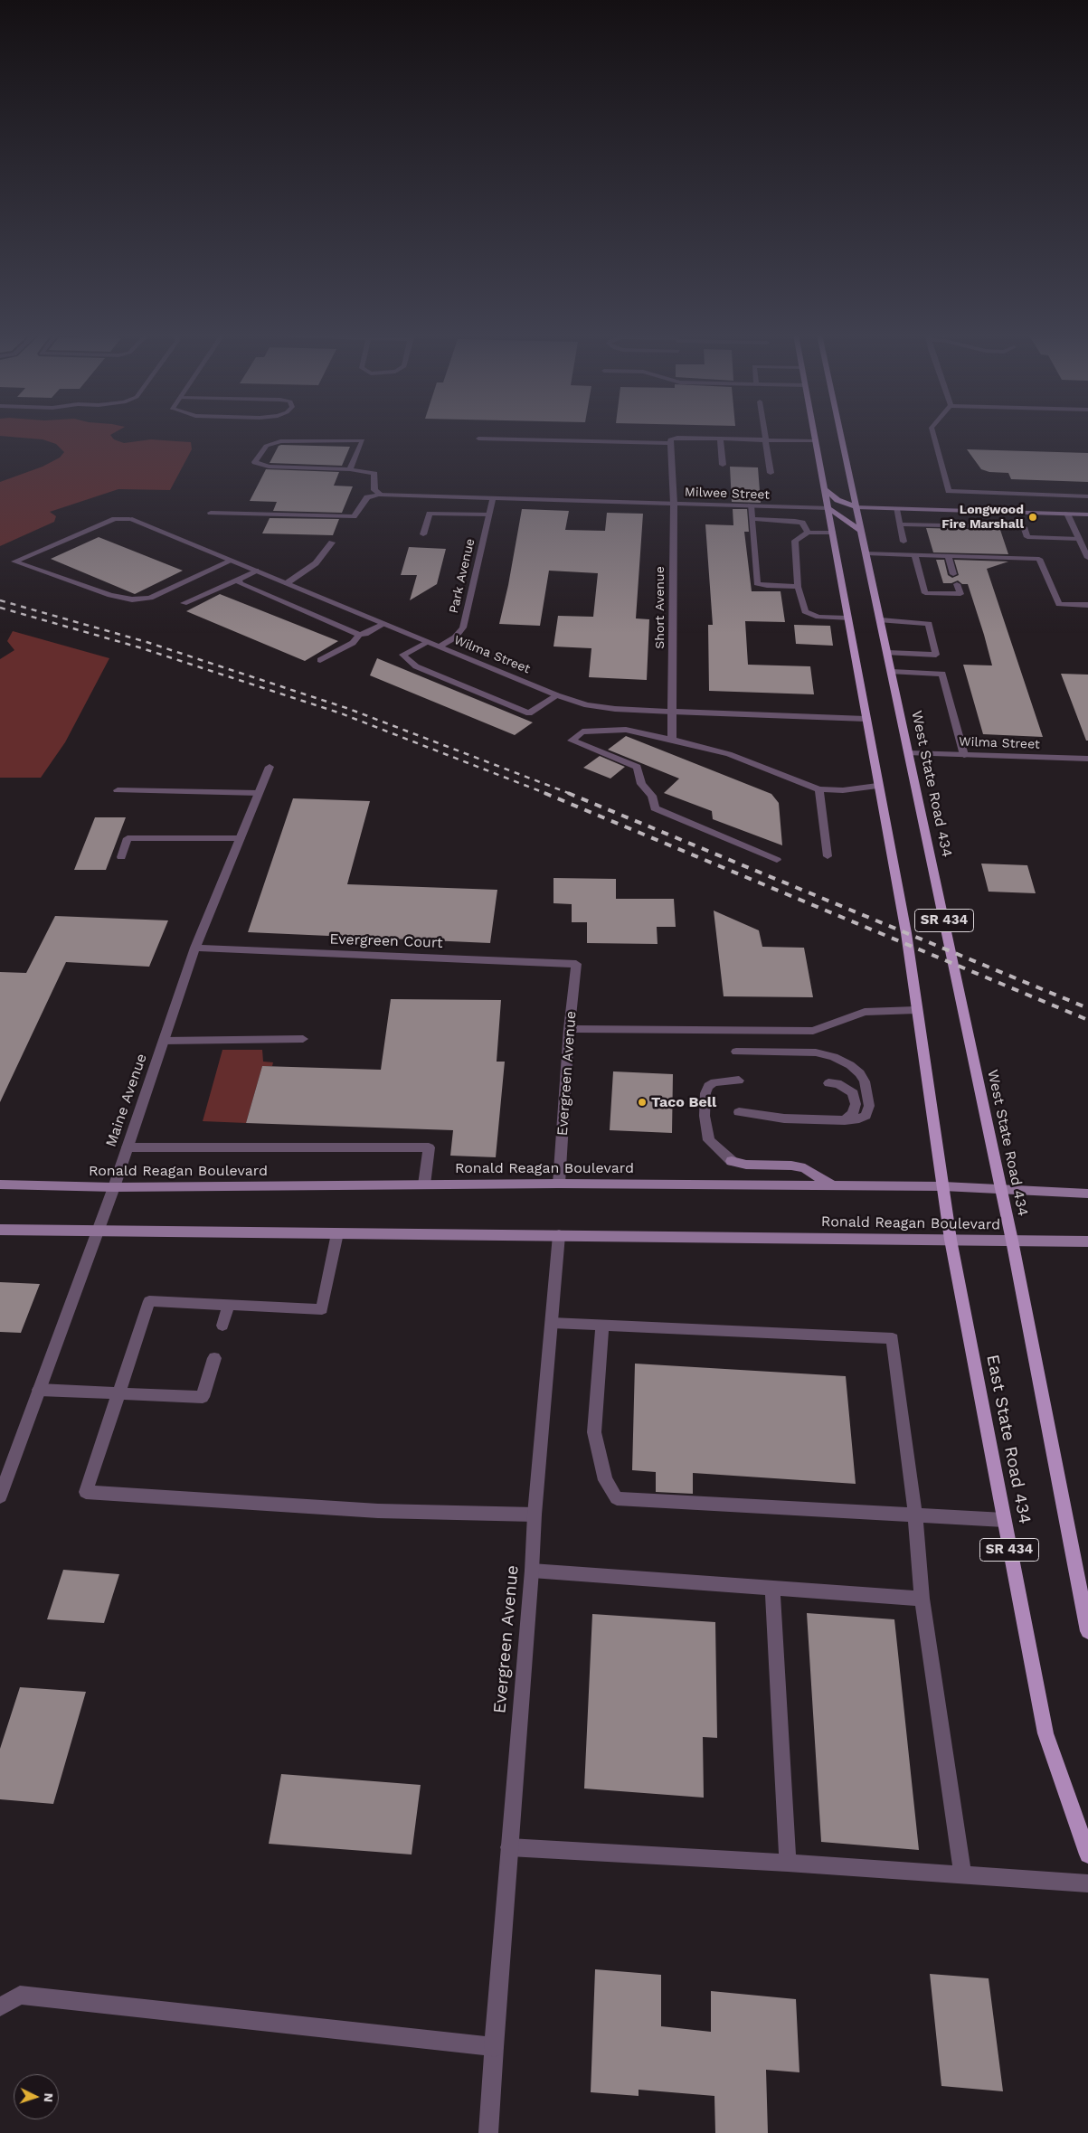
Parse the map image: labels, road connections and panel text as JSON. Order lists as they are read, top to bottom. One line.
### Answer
{"streets":{"main road":["West State Road 434","SR 434","Ronald Reagan Boulevard","East State Road 434"],"street":["Milwee Street","Park Avenue","Short Avenue","Wilma Street","Evergreen Court","Evergreen Avenue","Maine Avenue"]},"crossings":[["Milwee Street","Park Avenue"],["Milwee Street","Short Avenue"],["Milwee Street","SR 434"],["Park Avenue","Wilma Street"],["Short Avenue","Wilma Street"],["Wilma Street","West State Road 434"],["Wilma Street","SR 434"],["West State Road 434","SR 434"],["West State Road 434","Ronald Reagan Boulevard"],["SR 434","Ronald Reagan Boulevard"],["SR 434","East State Road 434"],["Evergreen Court","Evergreen Avenue"],["Evergreen Court","Maine Avenue"],["Evergreen Avenue","Ronald Reagan Boulevard"],["Maine Avenue","Ronald Reagan Boulevard"],["Ronald Reagan Boulevard","East State Road 434"]],"places":["Longwood Fire Marshall","Taco Bell"],"north":"right"}
